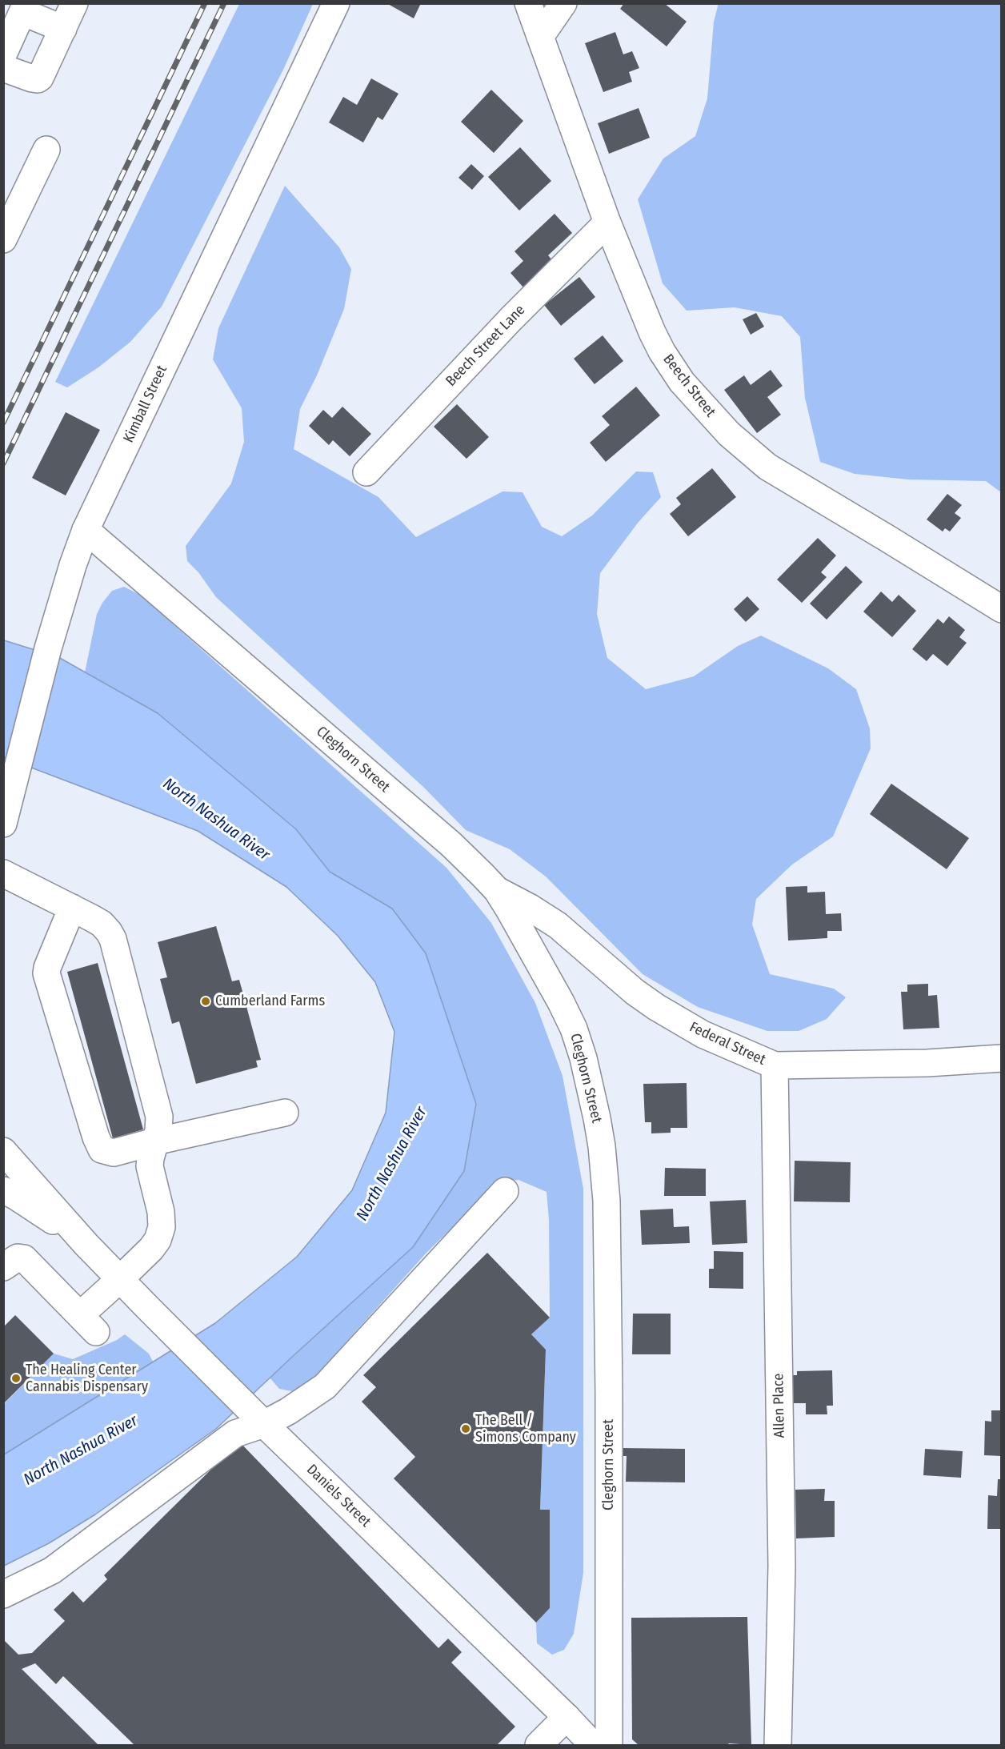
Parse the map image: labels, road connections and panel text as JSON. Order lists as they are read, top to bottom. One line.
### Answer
{"streets":{"main road":["Beech Street Lane","Beech Street","Kimball Street","Cleghorn Street","Federal Street","Allen Place","Daniels Street"]},"crossings":[["Beech Street Lane","Beech Street"],["Kimball Street","Cleghorn Street"],["Cleghorn Street","Federal Street"],["Federal Street","Allen Place"]],"water":["North Nashua River"],"places":["Cumberland Farms","The Healing Center Cannabis Dispensary","The Bell / Simons Company"]}
